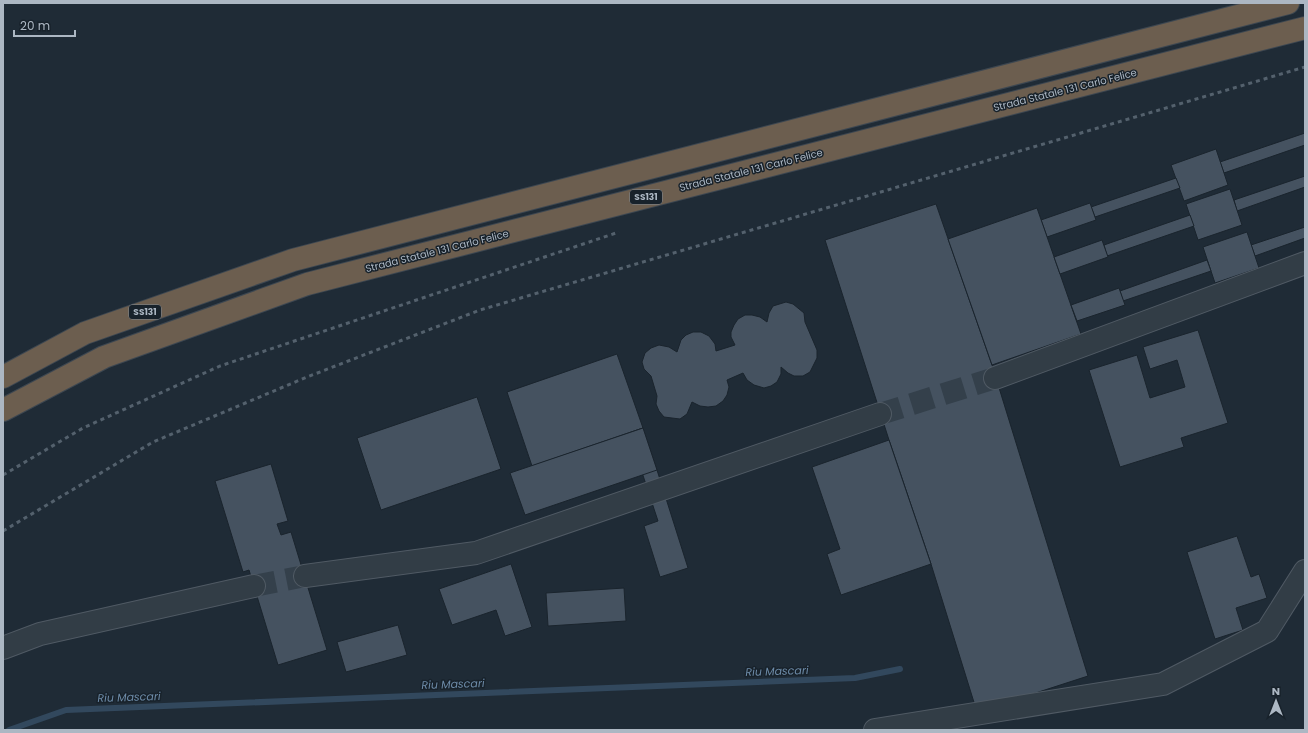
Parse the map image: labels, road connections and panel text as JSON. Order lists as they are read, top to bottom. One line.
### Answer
{"streets":{"highway":["Strada Statale 131 Carlo Felice","SS131"]},"water":["Riu Mascari"],"scale_bar":"20 m","north":"top"}
